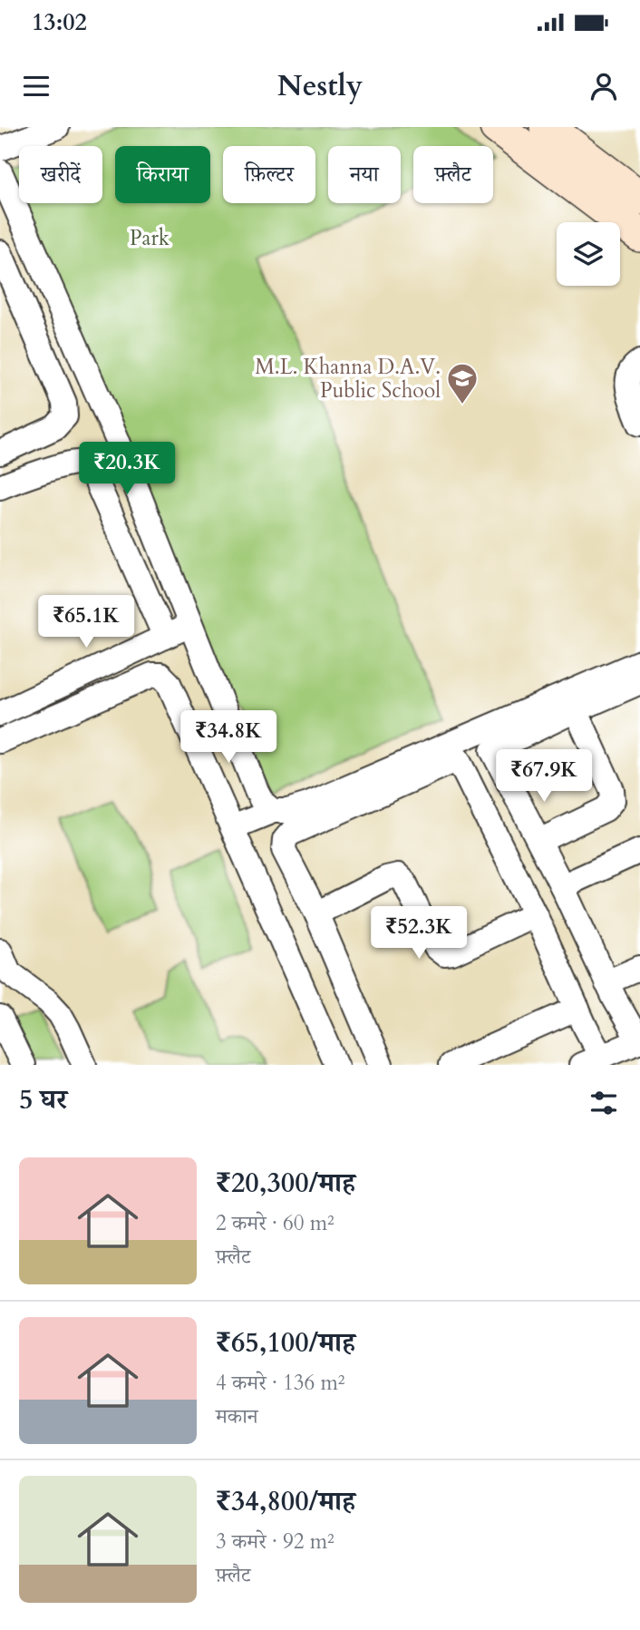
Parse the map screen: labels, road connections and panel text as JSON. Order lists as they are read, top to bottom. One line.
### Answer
{"parks":["Park"],"places":{"school or university":["M.L. Khanna D.A.V. Public School"]},"page":{"status":"13:02","header":"Nestly","chip":["खरीदें","किराया","फ़िल्टर","नया","फ़्लैट"],"price":["₹20.3K","₹65.1K","₹34.8K","₹67.9K","₹52.3K"],"heading":"5 घर","list":[{"name":"₹20,300/माह","note":"2 कमरे · 60 m² · फ़्लैट"},{"name":"₹65,100/माह","note":"4 कमरे · 136 m² · मकान"},{"name":"₹34,800/माह","note":"3 कमरे · 92 m² · फ़्लैट"}]}}
